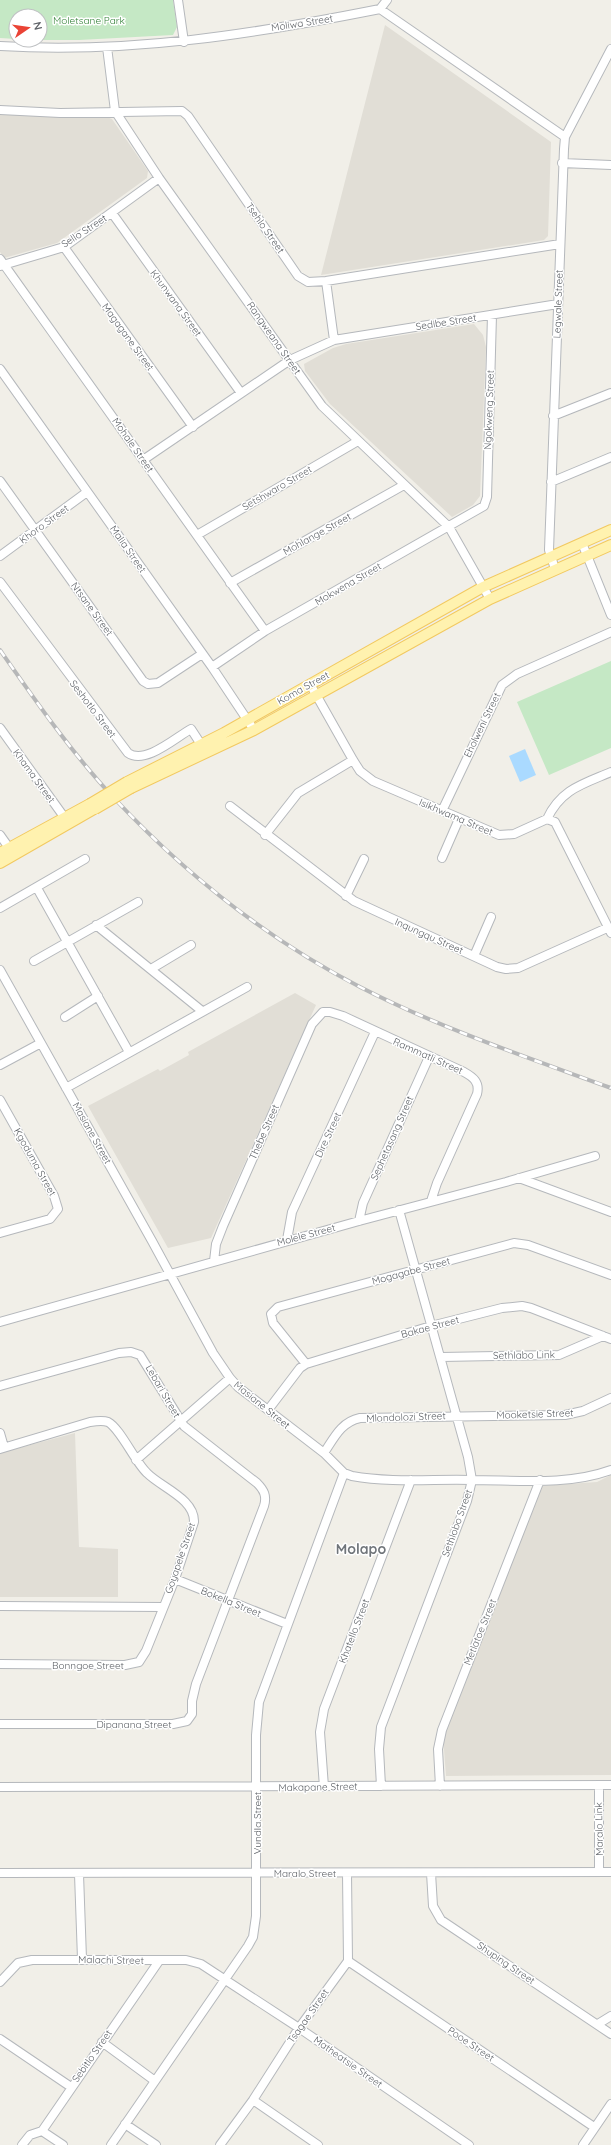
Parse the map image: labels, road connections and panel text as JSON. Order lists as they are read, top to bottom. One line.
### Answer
{"streets":{"main road":["Koma Street"],"street":["Moliwa Street","Tsehlo Street","Sello Street","Khunwana Street","Legwale Street","Sedibe Street","Magagane Street","Rangweana Street","Ngokweng Street","Mohale Street","Setshwaro Street","Khoro Street","Mohlange Street","Malia Street","Mokwena Street","Ntsane Street","Seshotlo Street","Eholweni Street","Khama Street","Isikhwama Street","Inqungqu Street","Rammatli Street","Thebe Street","Masiane Street","Dire Street","Sephetasang Street","Kgoduma Street","Molele Street","Mogagabe Street","Bakae Street","Sethlabo Link","Lebari Street","Mooketsie Street","Mlondolozi Street","Sethlobo Street","Goyapele Street","Bokella Street","Khatello Street","Metlatoe Street","Bonngoe Street","Dipanana Street","Makapane Street","Vundla Street","Maralo Link","Maralo Street","Malachi Street","Shuping Street","Tsagae Street","Pooe Street","Sebitlo Street","Matheatsie Street"]},"crossings":[["Moliwa Street","Rangweana Street"],["Tsehlo Street","Legwale Street"],["Tsehlo Street","Rangweana Street"],["Sello Street","Khunwana Street"],["Sello Street","Magagane Street"],["Sello Street","Rangweana Street"],["Sello Street","Mohale Street"],["Khunwana Street","Sedibe Street"],["Legwale Street","Sedibe Street"],["Legwale Street","Koma Street"],["Sedibe Street","Magagane Street"],["Sedibe Street","Rangweana Street"],["Sedibe Street","Ngokweng Street"],["Sedibe Street","Mohale Street"],["Rangweana Street","Setshwaro Street"],["Rangweana Street","Mohlange Street"],["Rangweana Street","Mokwena Street"],["Rangweana Street","Koma Street"],["Ngokweng Street","Mokwena Street"],["Mohale Street","Setshwaro Street"],["Mohale Street","Mohlange Street"],["Mohale Street","Mokwena Street"],["Khoro Street","Malia Street"],["Khoro Street","Ntsane Street"],["Malia Street","Mokwena Street"],["Malia Street","Ntsane Street"],["Malia Street","Koma Street"],["Koma Street","Seshotlo Street"],["Koma Street","Khama Street"],["Koma Street","Isikhwama Street"],["Eholweni Street","Isikhwama Street"],["Rammatli Street","Thebe Street"],["Rammatli Street","Dire Street"],["Rammatli Street","Sephetasang Street"],["Rammatli Street","Molele Street"],["Thebe Street","Molele Street"],["Masiane Street","Molele Street"],["Masiane Street","Bakae Street"],["Masiane Street","Mlondolozi Street"],["Masiane Street","Vundla Street"],["Dire Street","Molele Street"],["Sephetasang Street","Molele Street"],["Molele Street","Sethlobo Street"],["Mogagabe Street","Bakae Street"],["Mogagabe Street","Sethlobo Street"],["Bakae Street","Sethlabo Link"],["Bakae Street","Sethlobo Street"],["Sethlabo Link","Sethlobo Street"],["Lebari Street","Bokella Street"],["Lebari Street","Dipanana Street"],["Mooketsie Street","Mlondolozi Street"],["Mooketsie Street","Sethlobo Street"],["Mlondolozi Street","Sethlobo Street"],["Sethlobo Street","Makapane Street"],["Goyapele Street","Bokella Street"],["Goyapele Street","Bonngoe Street"],["Bokella Street","Dipanana Street"],["Bokella Street","Vundla Street"],["Khatello Street","Makapane Street"],["Metlatoe Street","Makapane Street"],["Makapane Street","Vundla Street"],["Makapane Street","Maralo Link"],["Vundla Street","Maralo Street"],["Vundla Street","Malachi Street"],["Vundla Street","Matheatsie Street"],["Maralo Link","Maralo Street"],["Maralo Street","Shuping Street"],["Malachi Street","Sebitlo Street"],["Malachi Street","Matheatsie Street"],["Tsagae Street","Pooe Street"],["Tsagae Street","Matheatsie Street"]],"districts":["Molapo"],"parks":["Moletsane Park"],"north":"right"}
